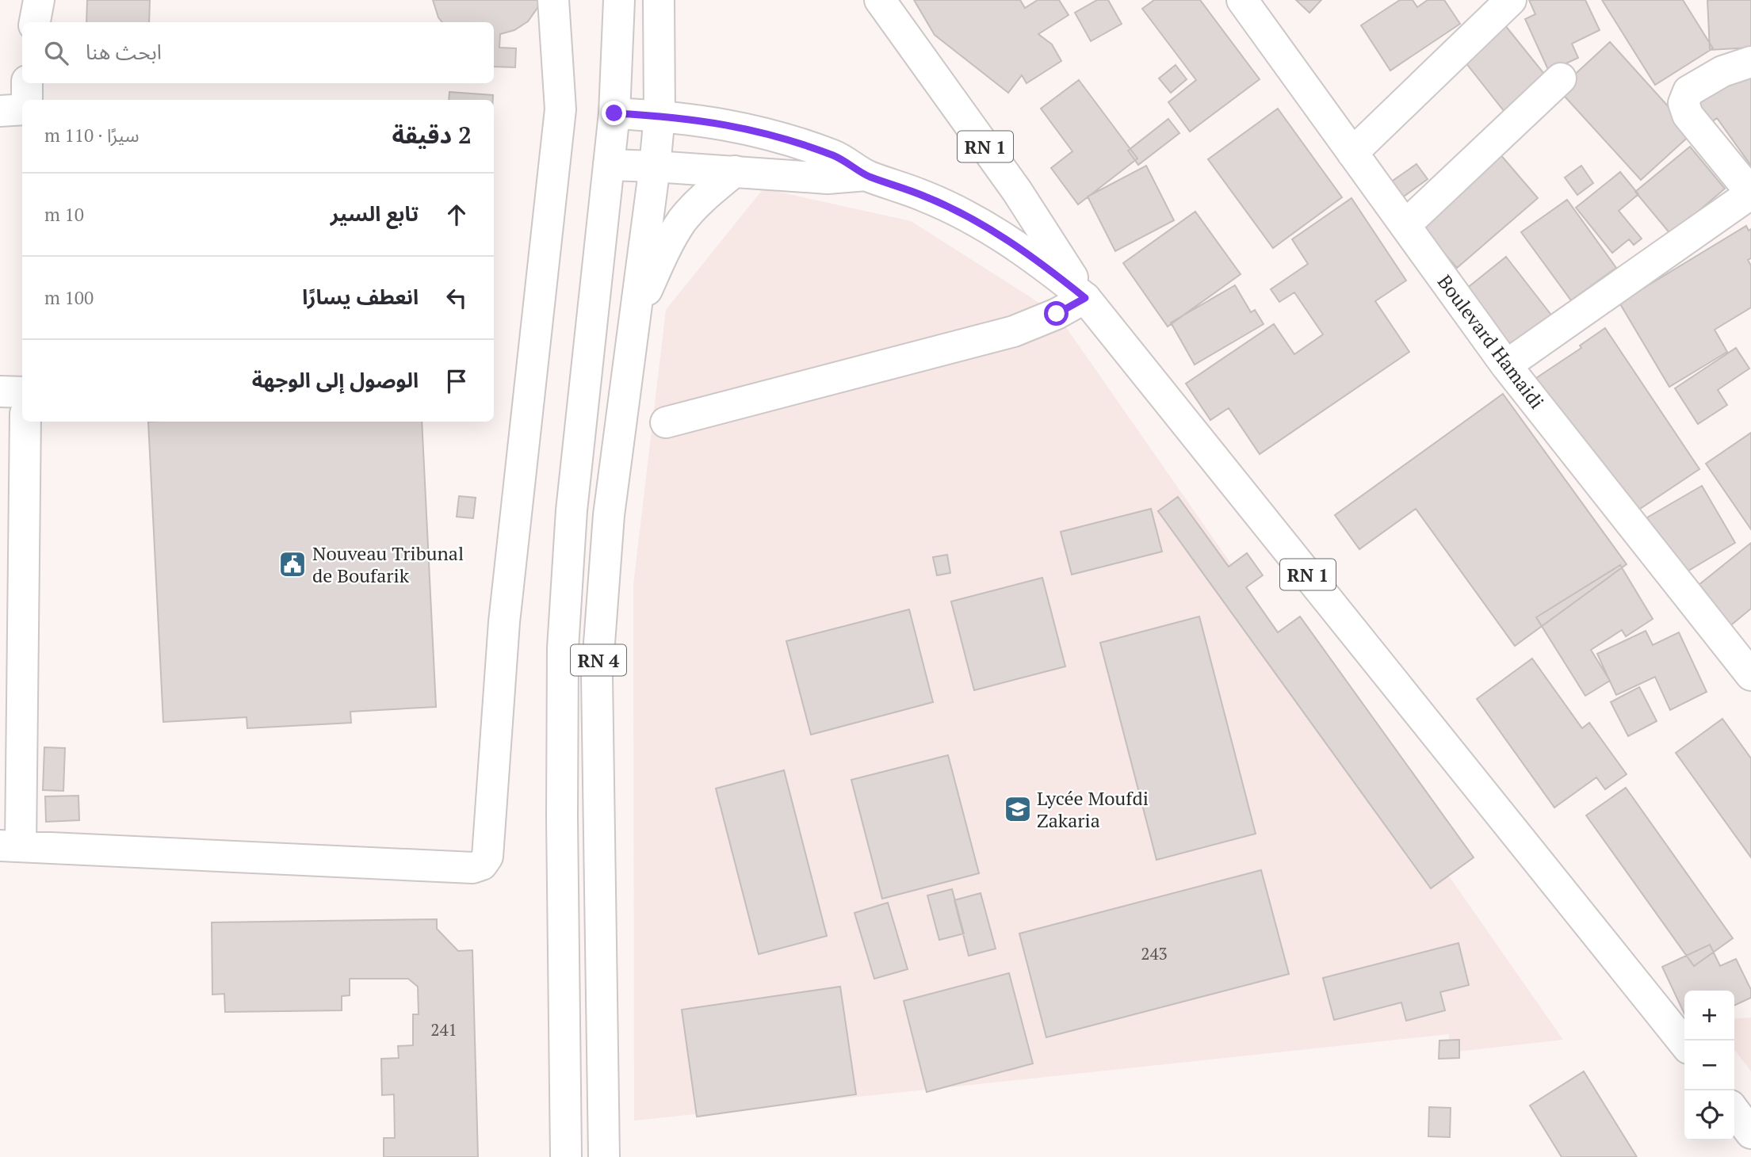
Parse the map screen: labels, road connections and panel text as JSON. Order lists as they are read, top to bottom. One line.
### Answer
{"streets":{"main road":["RN 1","Boulevard Hamaidi","RN 4"]},"crossings":[["RN 1","RN 4"]],"places":{"public building":["Nouveau Tribunal de Boufarik"],"school or university":["Lycée Moufdi Zakaria"]},"house_numbers":["243","241"],"page":{"search":"ابحث هنا","heading":["2 دقيقة","سيرًا · 110 m"],"list":[["تابع السير","10 m"],["انعطف يسارًا","100 m"],"الوصول إلى الوجهة"],"map_buttons":["+","−"]}}
